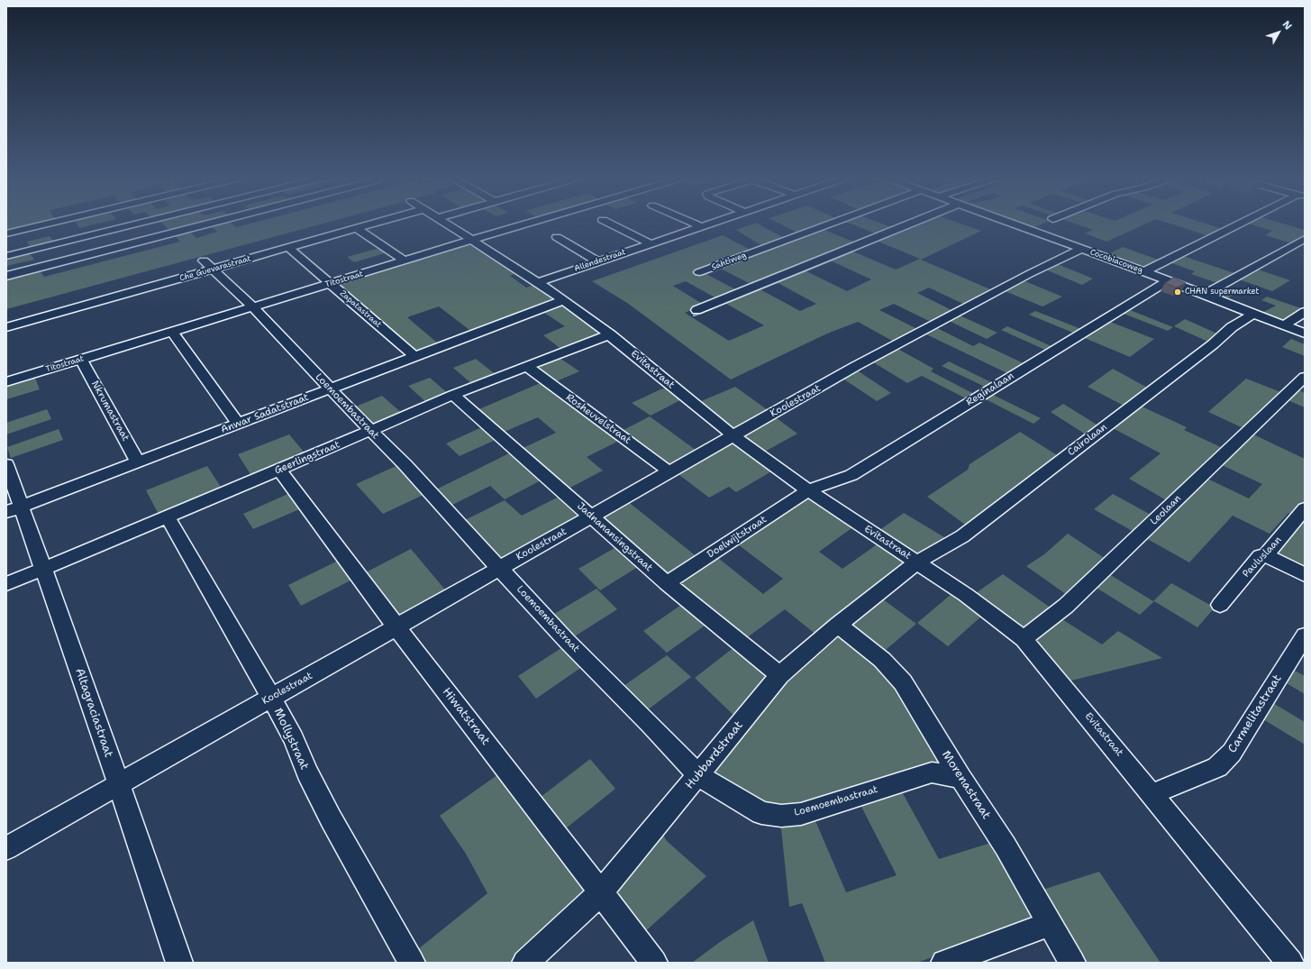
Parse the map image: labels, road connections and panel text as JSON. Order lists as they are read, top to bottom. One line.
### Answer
{"streets":{"street":["Allendestraat","Sahtiweg","Cocobiacoweg","Che Guevarastraat","Titostraat","Zapatastraat","Evitastraat","Reginalaan","Koolestraat","Loemoembastraat","Nkrumastraat","Anwar Sadatstraat","Rosheuvelstraat","Cairolaan","Geerlingstraat","Leolaan","Jadnanansingstraat","Doelwijtstraat","Pauluslaan","Altagraciastraat","Carmelitastraat","Hiwatstraat","Mollystraat","Hubbardstraat","Morenastraat"]},"crossings":[["Allendestraat","Evitastraat"],["Cocobiacoweg","Reginalaan"],["Cocobiacoweg","Koolestraat"],["Cocobiacoweg","Cairolaan"],["Che Guevarastraat","Zapatastraat"],["Che Guevarastraat","Loemoembastraat"],["Titostraat","Zapatastraat"],["Titostraat","Evitastraat"],["Titostraat","Loemoembastraat"],["Titostraat","Nkrumastraat"],["Zapatastraat","Anwar Sadatstraat"],["Evitastraat","Reginalaan"],["Evitastraat","Koolestraat"],["Evitastraat","Anwar Sadatstraat"],["Evitastraat","Cairolaan"],["Evitastraat","Geerlingstraat"],["Evitastraat","Leolaan"],["Evitastraat","Doelwijtstraat"],["Evitastraat","Carmelitastraat"],["Evitastraat","Hubbardstraat"],["Reginalaan","Doelwijtstraat"],["Koolestraat","Loemoembastraat"],["Koolestraat","Rosheuvelstraat"],["Koolestraat","Jadnanansingstraat"],["Koolestraat","Altagraciastraat"],["Koolestraat","Hiwatstraat"],["Koolestraat","Mollystraat"],["Loemoembastraat","Anwar Sadatstraat"],["Loemoembastraat","Geerlingstraat"],["Loemoembastraat","Hubbardstraat"],["Loemoembastraat","Morenastraat"],["Nkrumastraat","Anwar Sadatstraat"],["Anwar Sadatstraat","Altagraciastraat"],["Rosheuvelstraat","Geerlingstraat"],["Cairolaan","Hubbardstraat"],["Geerlingstraat","Jadnanansingstraat"],["Geerlingstraat","Altagraciastraat"],["Geerlingstraat","Hiwatstraat"],["Geerlingstraat","Mollystraat"],["Jadnanansingstraat","Doelwijtstraat"],["Jadnanansingstraat","Hubbardstraat"],["Hiwatstraat","Hubbardstraat"],["Hubbardstraat","Morenastraat"]],"places":["CHAN supermarket"],"north":"top right"}
